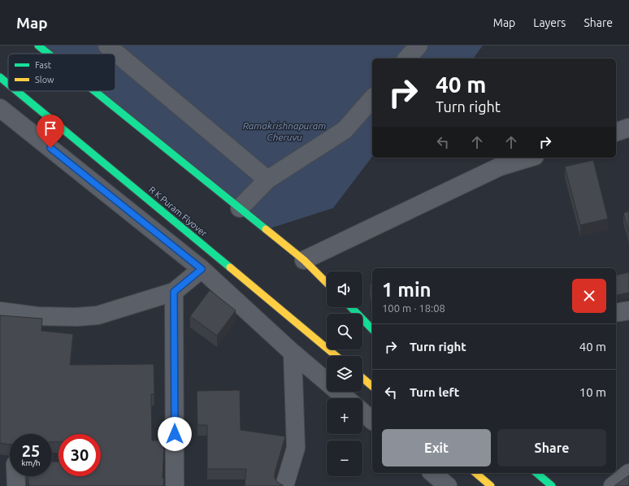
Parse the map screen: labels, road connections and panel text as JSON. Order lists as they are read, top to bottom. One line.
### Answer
{"streets":{"main road":["R K Puram Flyover"]},"water":["Ramakrishnapuram Cheruvu"],"legend":["Fast","Slow"],"page":{"header":"Map","nav":["Map","Layers","Share"],"turn":["40 m","Turn right"],"heading":["1 min","100 m · 18:08"],"map_buttons":["+","−"],"list":[{"name":"Turn right","value":"40 m"},{"name":"Turn left","value":"10 m"}],"buttons":["Exit","Share"],"speed":"25 km/h","limit":"30"}}
